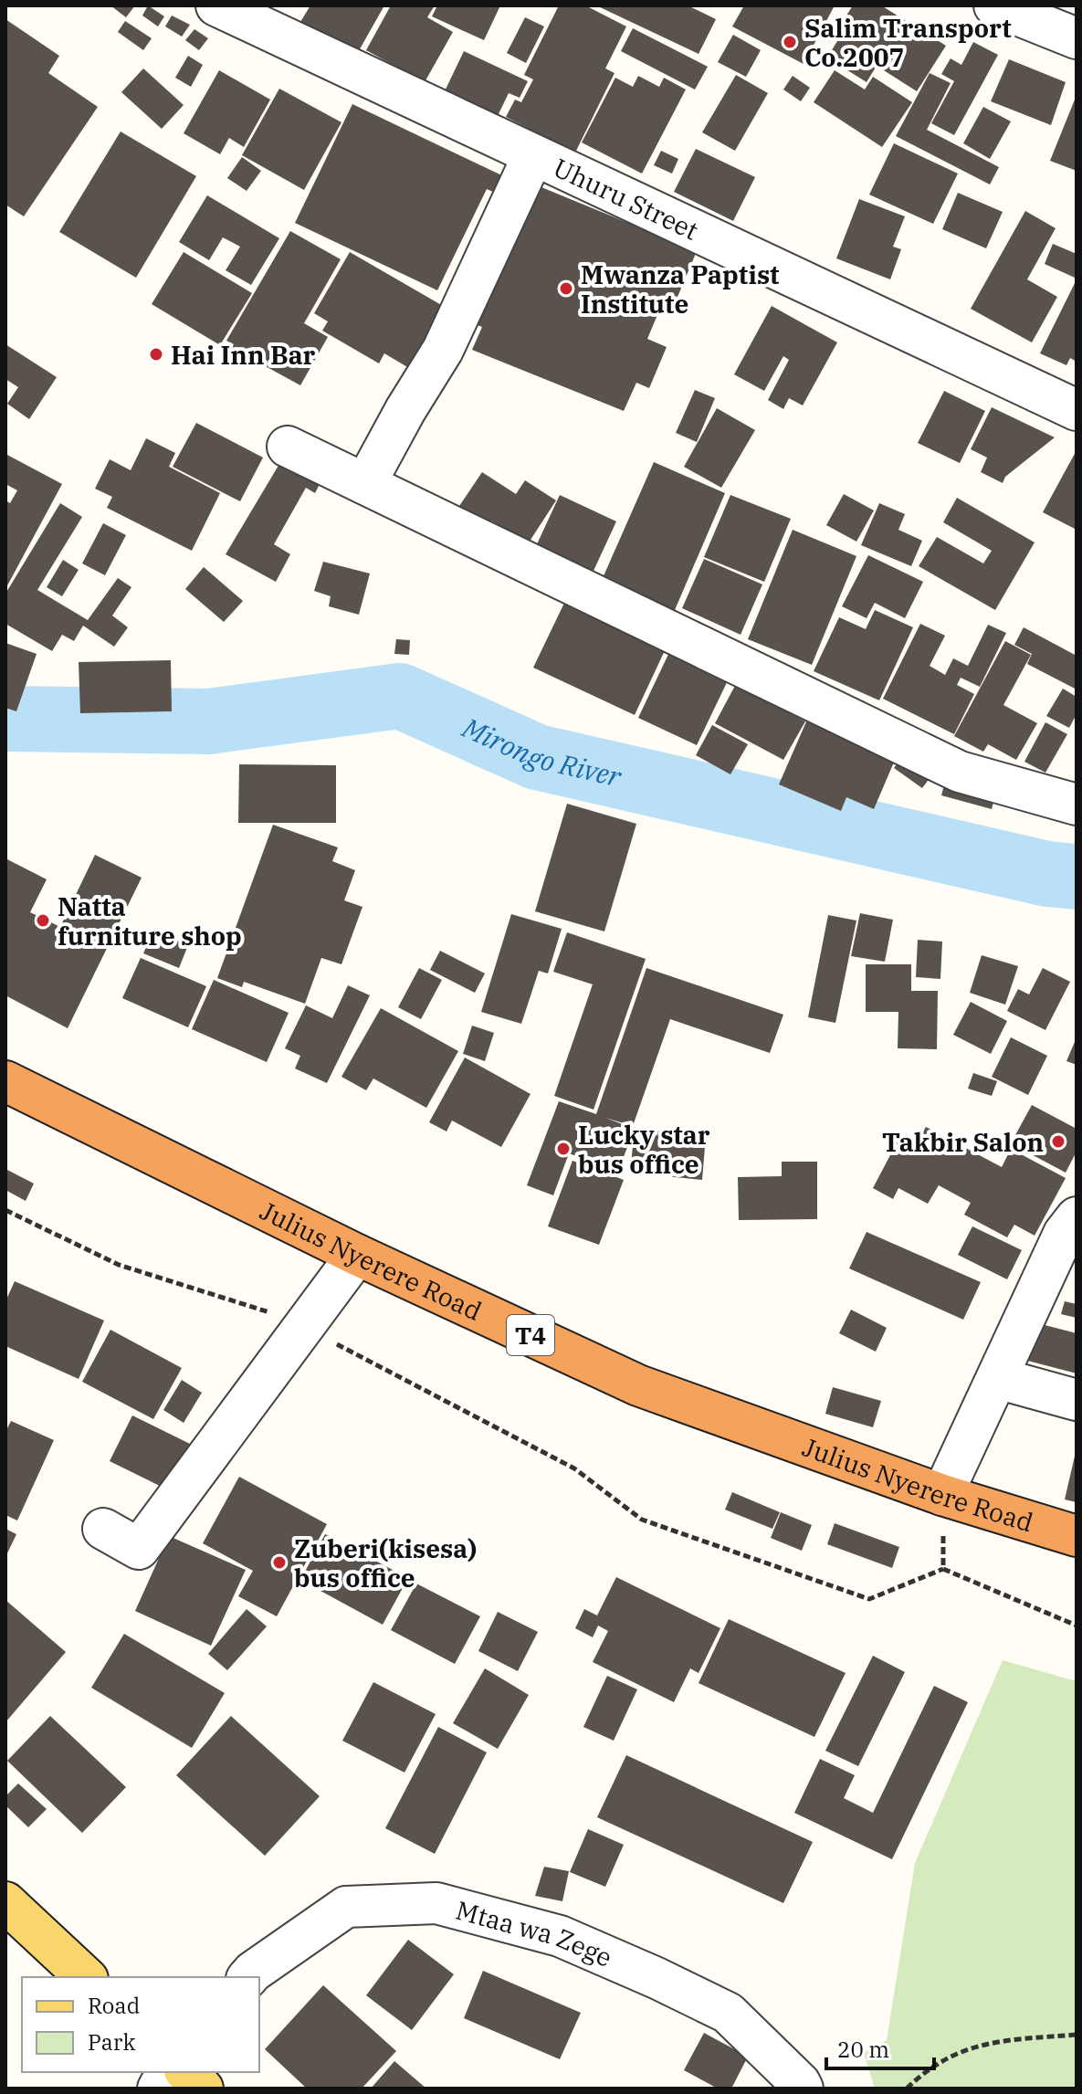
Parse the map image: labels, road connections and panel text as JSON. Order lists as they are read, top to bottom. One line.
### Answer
{"streets":{"highway":["Julius Nyerere Road","T4"],"street":["Uhuru Street","Mtaa wa Zege"]},"water":["Mirongo River"],"places":["Salim Transport Co.2007","Mwanza Paptist Institute","Hai Inn Bar","Natta furniture shop","Takbir Salon","Lucky star bus office","Zuberi(kisesa) bus office"],"legend":["Road","Park"],"scale_bar":"20 m"}
